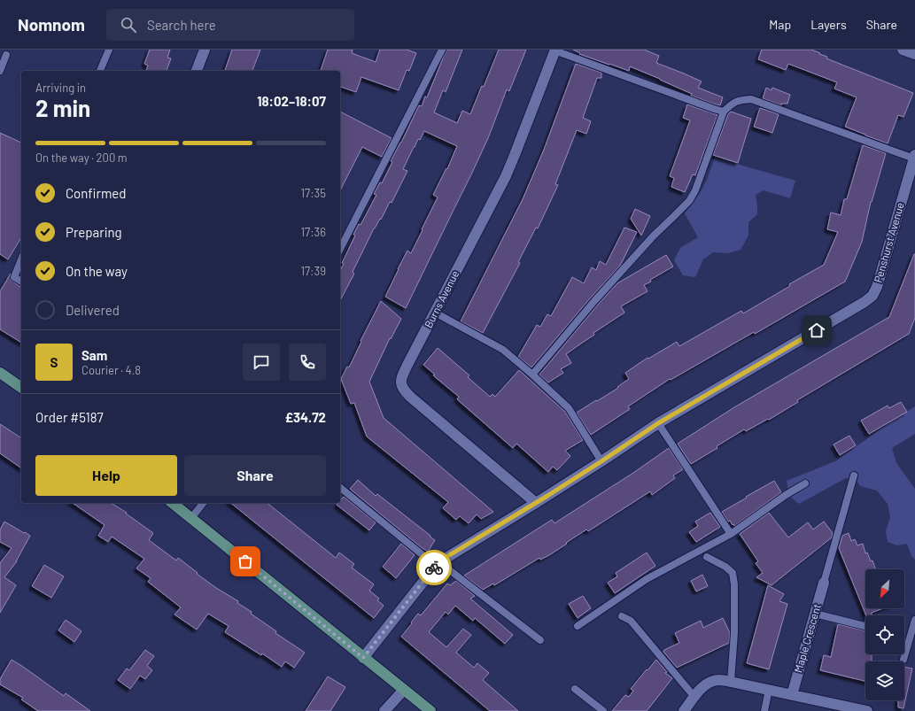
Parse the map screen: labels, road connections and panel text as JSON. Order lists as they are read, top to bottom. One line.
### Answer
{"streets":{"street":["Penshurst Avenue","Burns Avenue","Maple Crescent"]},"crossings":[["Penshurst Avenue","Burns Avenue"]],"north":"bottom left","page":{"header":"Nomnom","search":"Search here","nav":["Map","Layers","Share"],"heading":["2 min","Arriving in","18:02–18:07"],"panel":["Sam","Courier · 4.8","Order #5187","£34.72"],"bar":"On the way · 200 m","list":[["Confirmed","17:35"],["Preparing","17:36"],["On the way","17:39"],"Delivered"],"round":"S","buttons":["Help","Share"]}}
